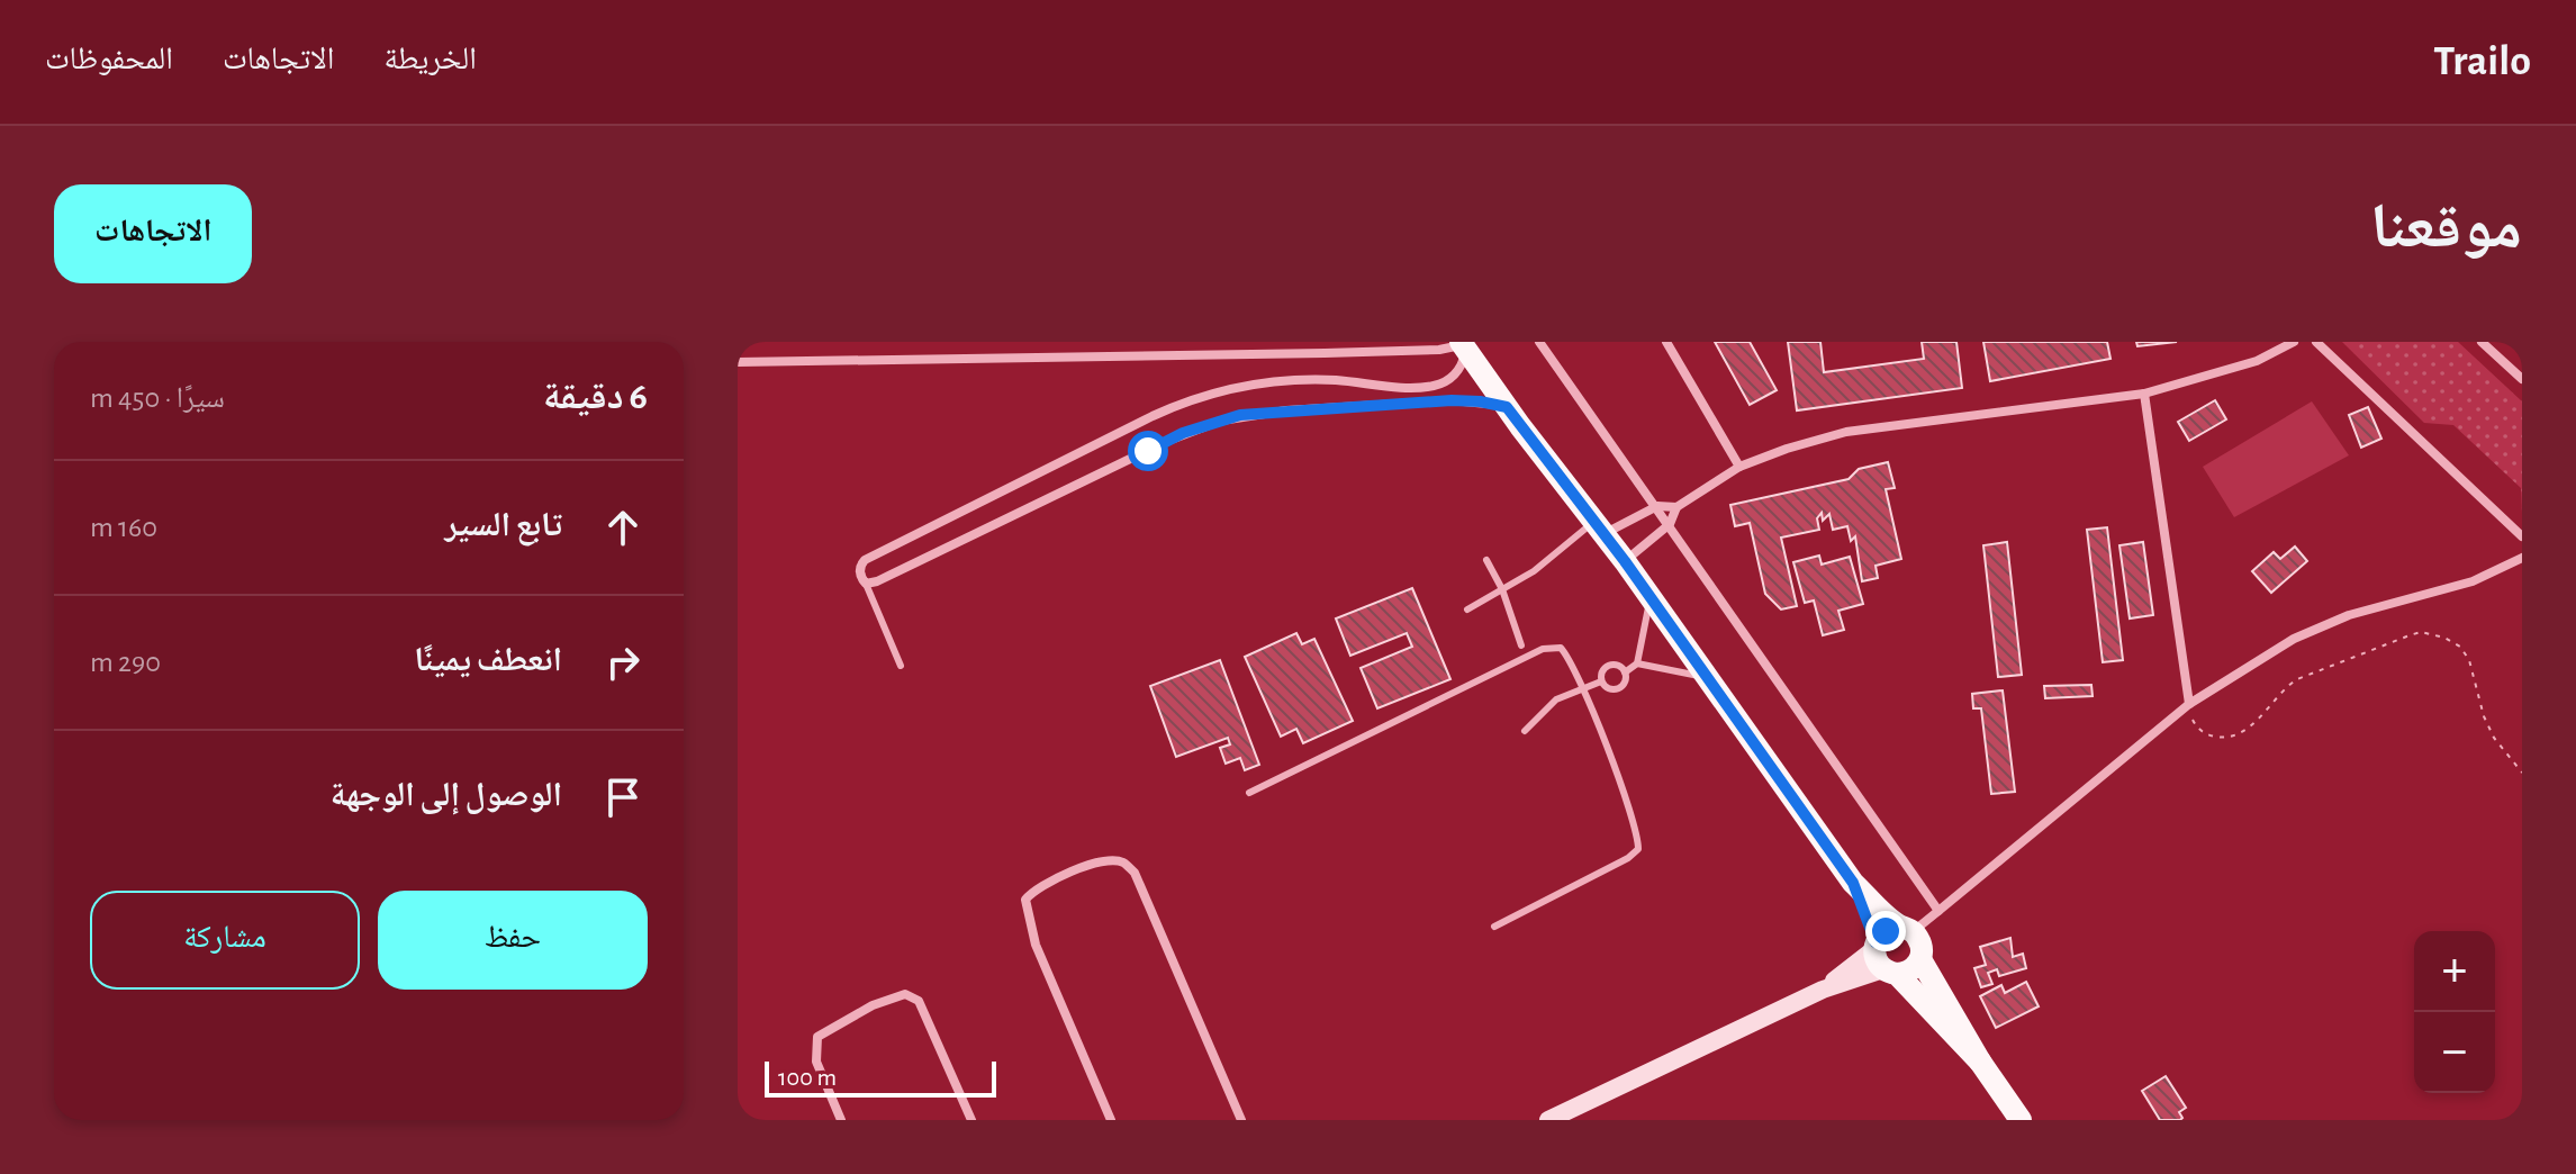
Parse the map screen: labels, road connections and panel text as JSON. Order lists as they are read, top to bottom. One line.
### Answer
{"scale_bar":"100 m","page":{"header":"Trailo","nav":["الخريطة","الاتجاهات","المحفوظات"],"title":"موقعنا","buttons":["الاتجاهات",["حفظ","مشاركة"]],"heading":["6 دقيقة","سيرًا · 450 m"],"list":[["تابع السير","160 m"],["انعطف يمينًا","290 m"],"الوصول إلى الوجهة"],"map_buttons":["+","−"],"scale":"100 m"}}
